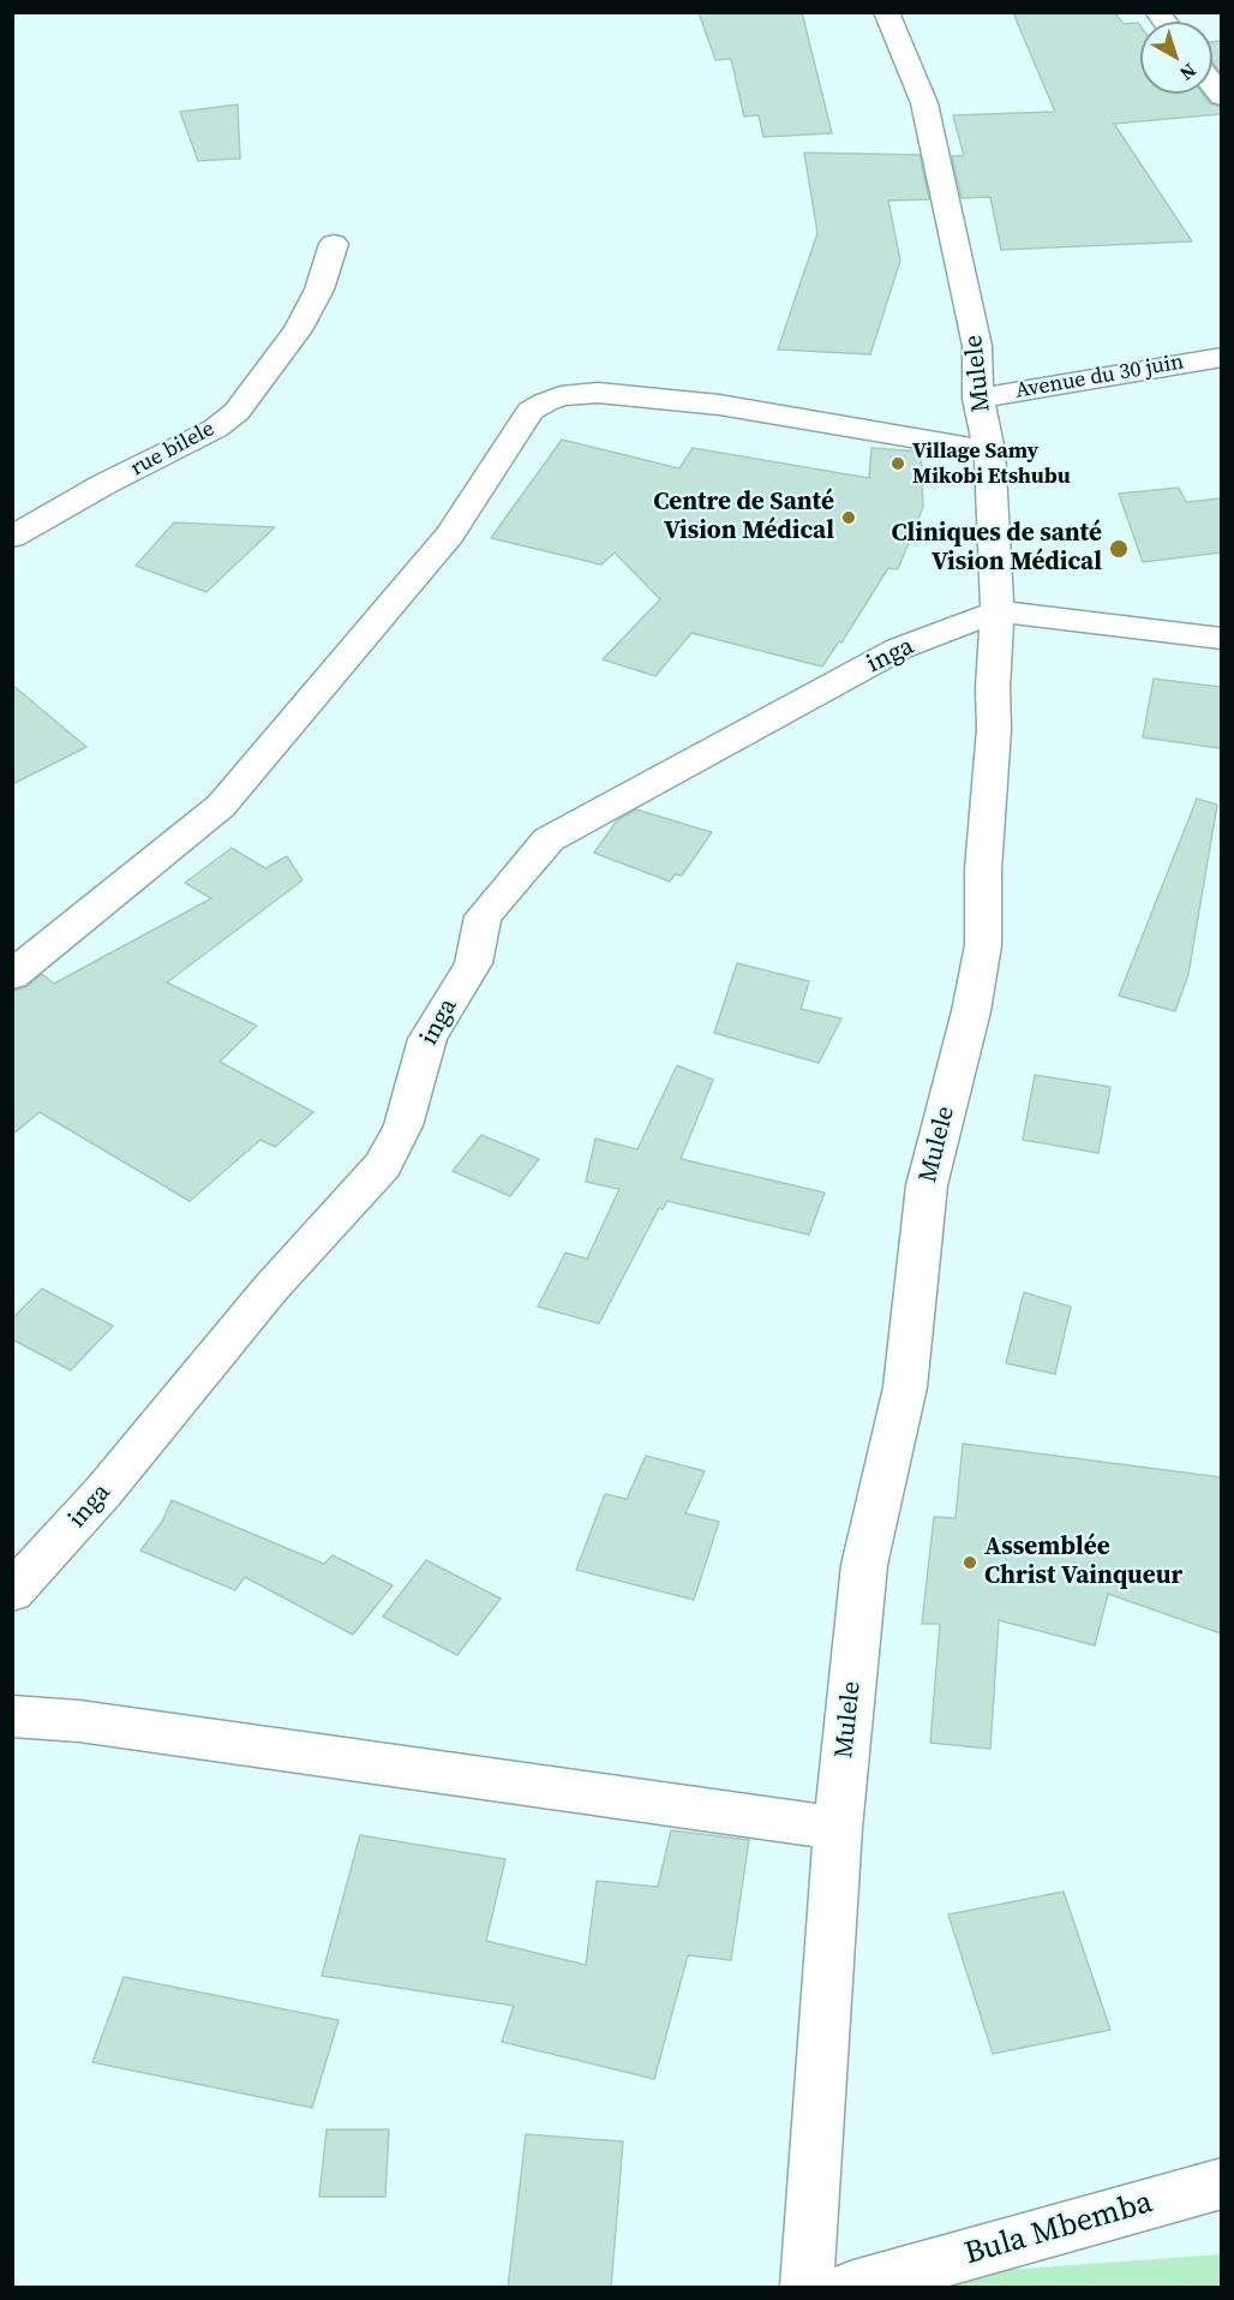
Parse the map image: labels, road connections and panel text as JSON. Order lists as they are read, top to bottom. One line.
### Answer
{"streets":{"street":["Mulele","Avenue du 30 juin","rue bilele","inga","Bula Mbemba"]},"crossings":[["Mulele","Avenue du 30 juin"],["Mulele","inga"]],"places":["Village Samy Mikobi Etshubu","Centre de Santé Vision Médical","Cliniques de santé Vision Médical","Assemblée Christ Vainqueur"],"north":"bottom right"}
